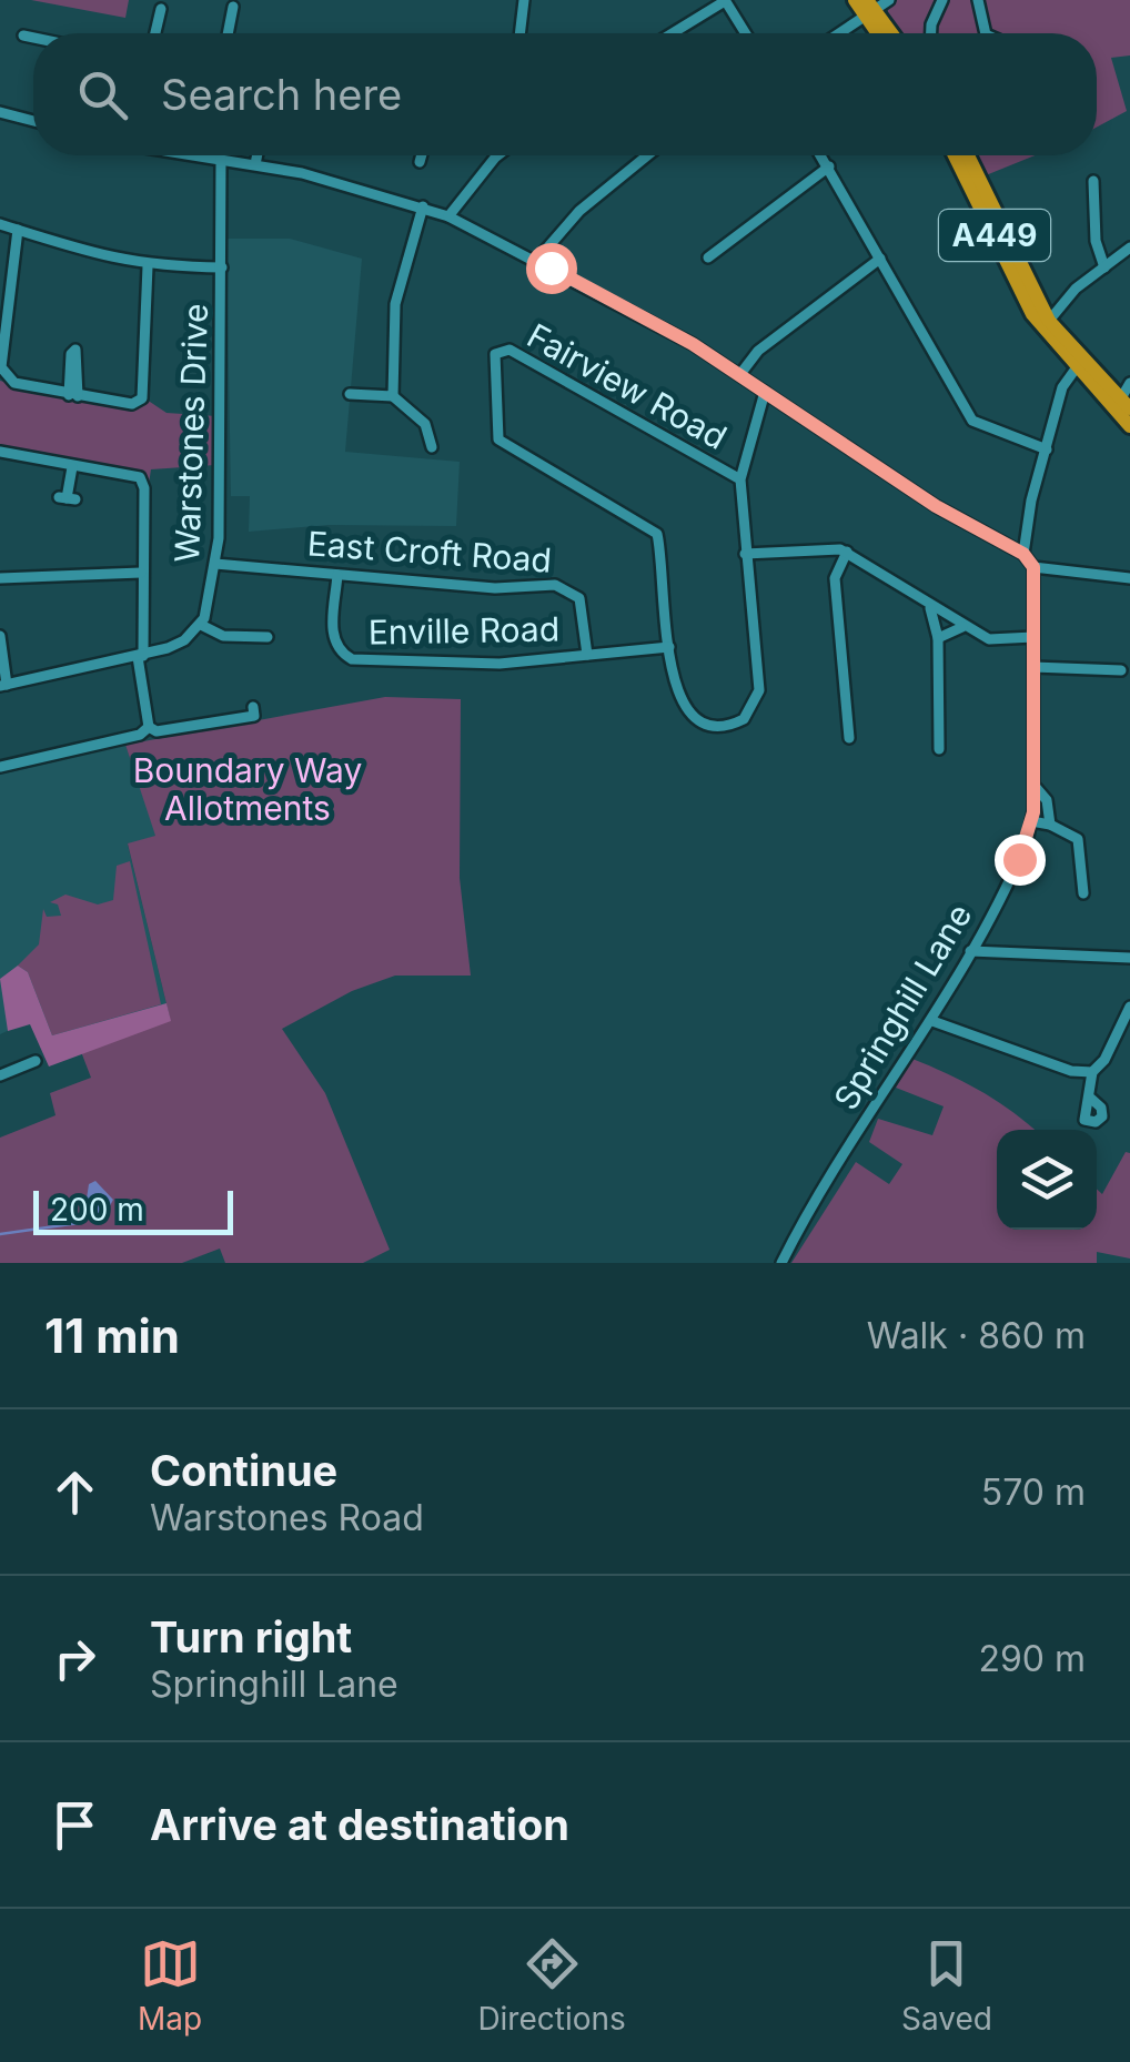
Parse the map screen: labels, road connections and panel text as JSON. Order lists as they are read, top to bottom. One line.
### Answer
{"streets":{"highway":["A449"],"street":["Fairview Road","Warstones Drive","East Croft Road","Enville Road","Springhill Lane"]},"crossings":[["Fairview Road","Enville Road"],["Warstones Drive","East Croft Road"],["East Croft Road","Enville Road"]],"parks":["Boundary Way Allotments"],"scale_bar":"200 m","page":{"search":"Search here","scale":"200 m","heading":["11 min","Walk · 860 m"],"list":[["Continue","Warstones Road","570 m"],["Turn right","Springhill Lane","290 m"],"Arrive at destination"],"nav":["Map","Directions","Saved"]}}
